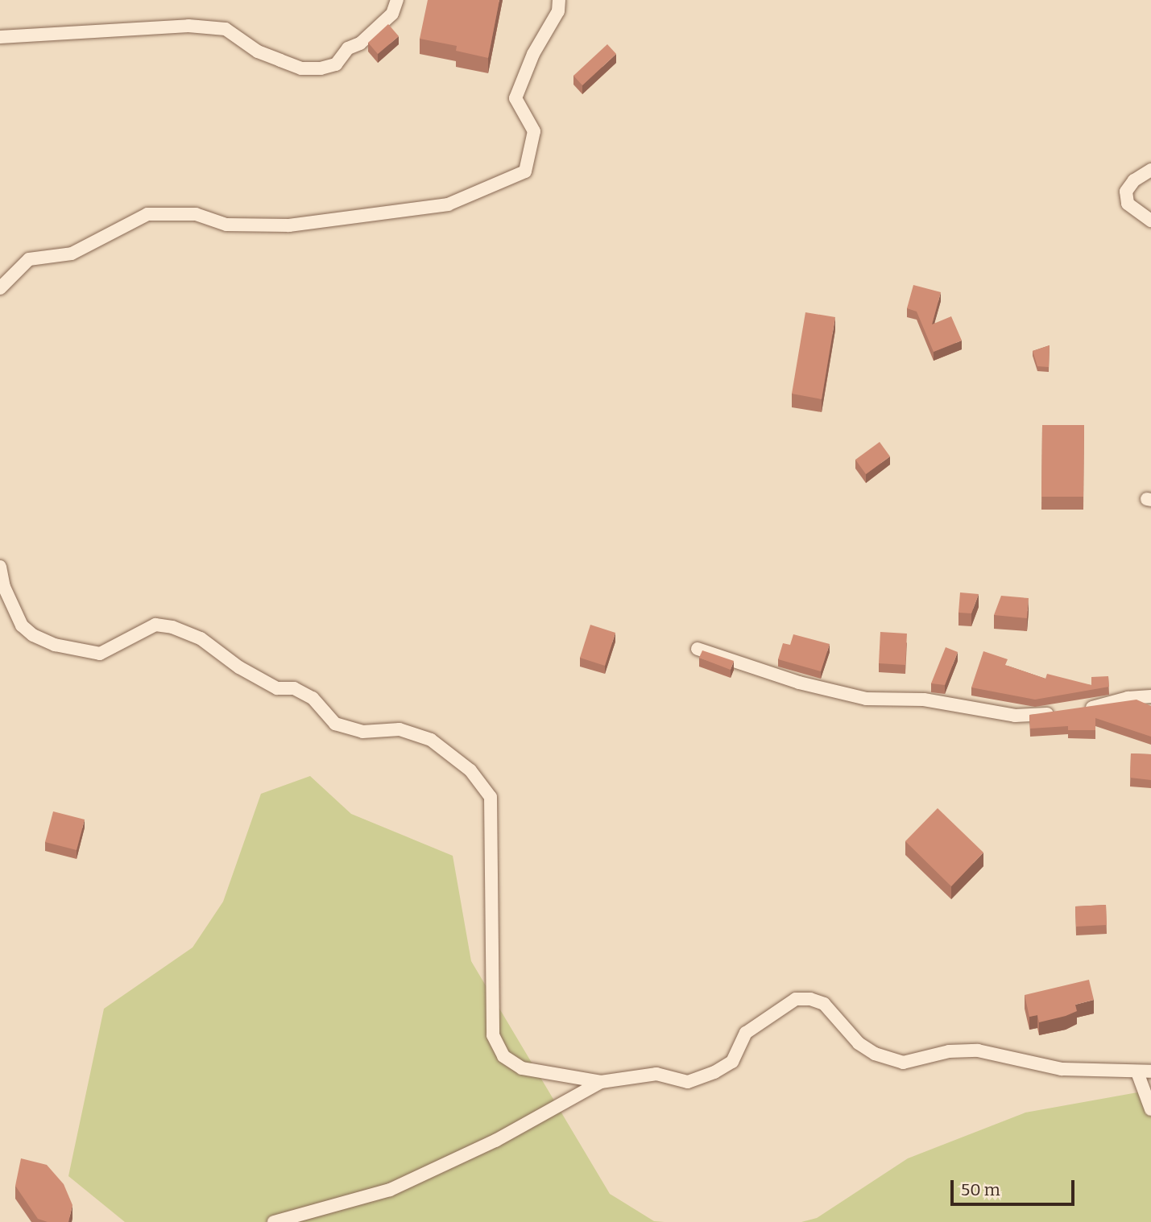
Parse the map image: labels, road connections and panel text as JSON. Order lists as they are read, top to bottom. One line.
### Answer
{"scale_bar":"50 m"}
